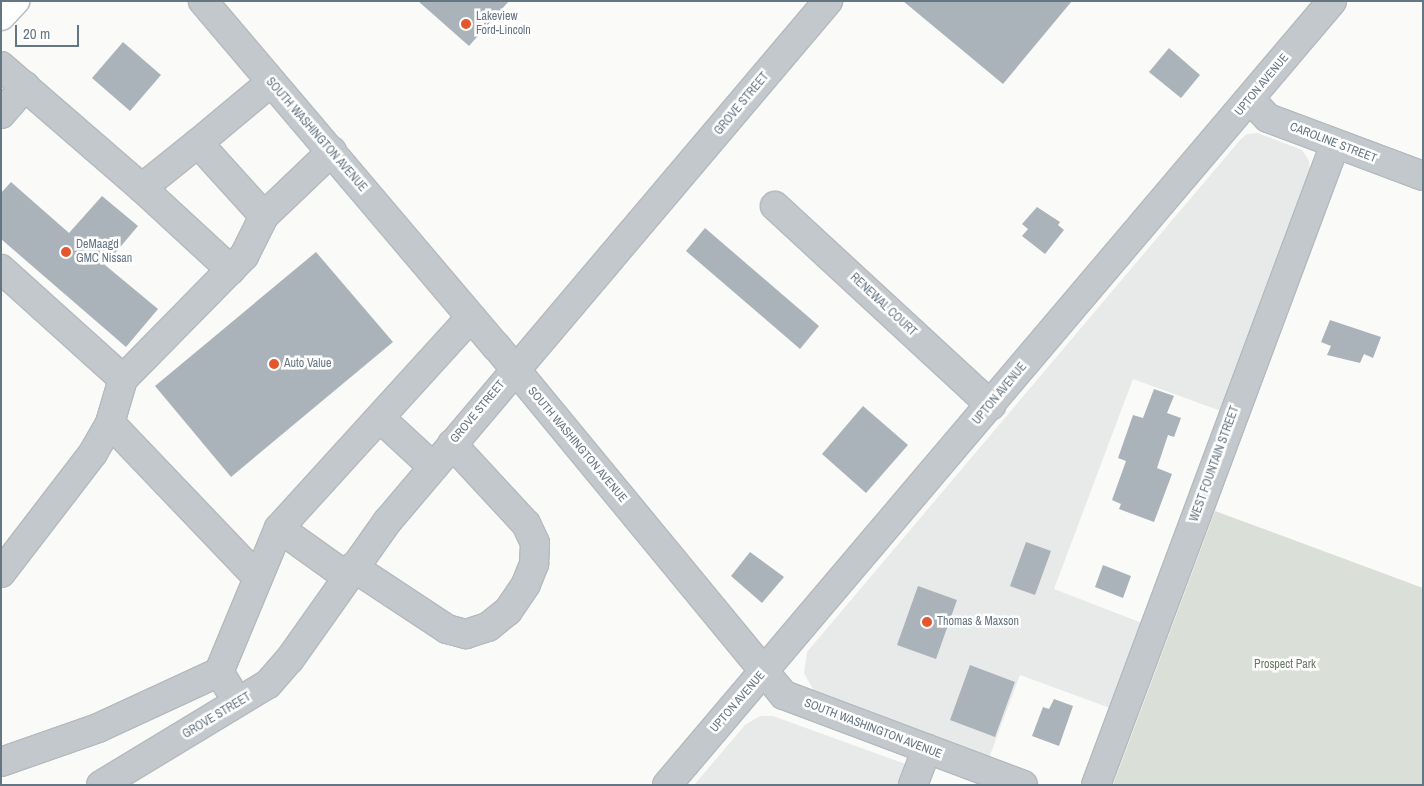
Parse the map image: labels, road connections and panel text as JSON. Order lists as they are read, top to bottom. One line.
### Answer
{"streets":{"street":["UPTON AVENUE","GROVE STREET","SOUTH WASHINGTON AVENUE","CAROLINE STREET","RENEWAL COURT","WEST FOUNTAIN STREET"]},"crossings":[["UPTON AVENUE","SOUTH WASHINGTON AVENUE"],["UPTON AVENUE","CAROLINE STREET"],["UPTON AVENUE","RENEWAL COURT"],["GROVE STREET","SOUTH WASHINGTON AVENUE"],["CAROLINE STREET","WEST FOUNTAIN STREET"]],"parks":["Prospect Park"],"places":["Lakeview Ford-Lincoln","DeMaagd GMC Nissan","Auto Value","Thomas & Maxson"],"scale_bar":"20 m"}
